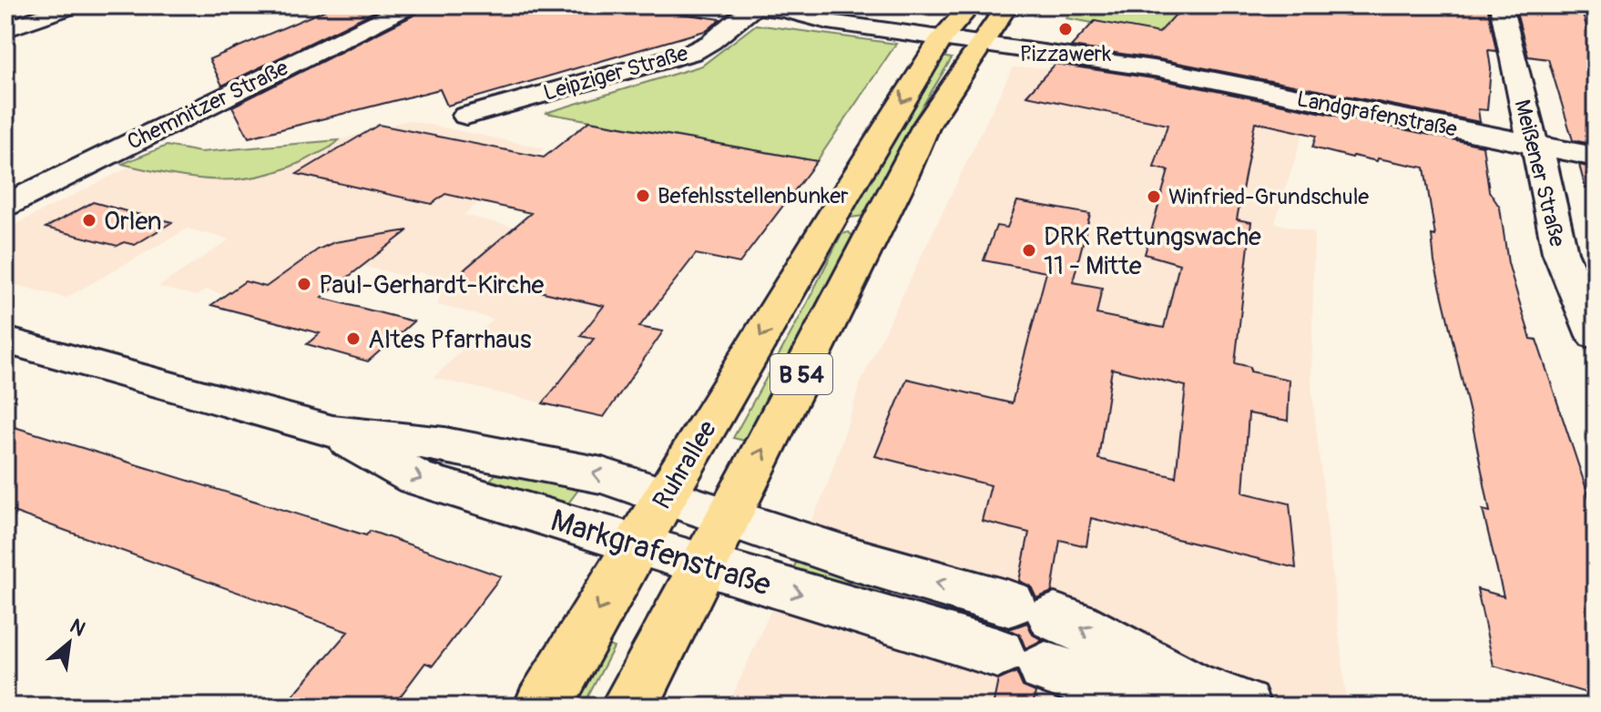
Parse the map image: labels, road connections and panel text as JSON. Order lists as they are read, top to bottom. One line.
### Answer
{"streets":{"main road":["B 54","Ruhrallee"],"street":["Leipziger Straße","Chemnitzer Straße","Landgrafenstraße","Meißener Straße","Markgrafenstraße"]},"crossings":[["Leipziger Straße","Landgrafenstraße"],["Landgrafenstraße","Meißener Straße"],["Landgrafenstraße","B 54"],["Landgrafenstraße","Ruhrallee"],["B 54","Markgrafenstraße"],["Ruhrallee","Markgrafenstraße"]],"places":["Pizzawerk","Befehlsstellenbunker","Winfried-Grundschule","Orlen","DRK Rettungswache 11 - Mitte","Paul-Gerhardt-Kirche","Altes Pfarrhaus"],"north":"top right"}
